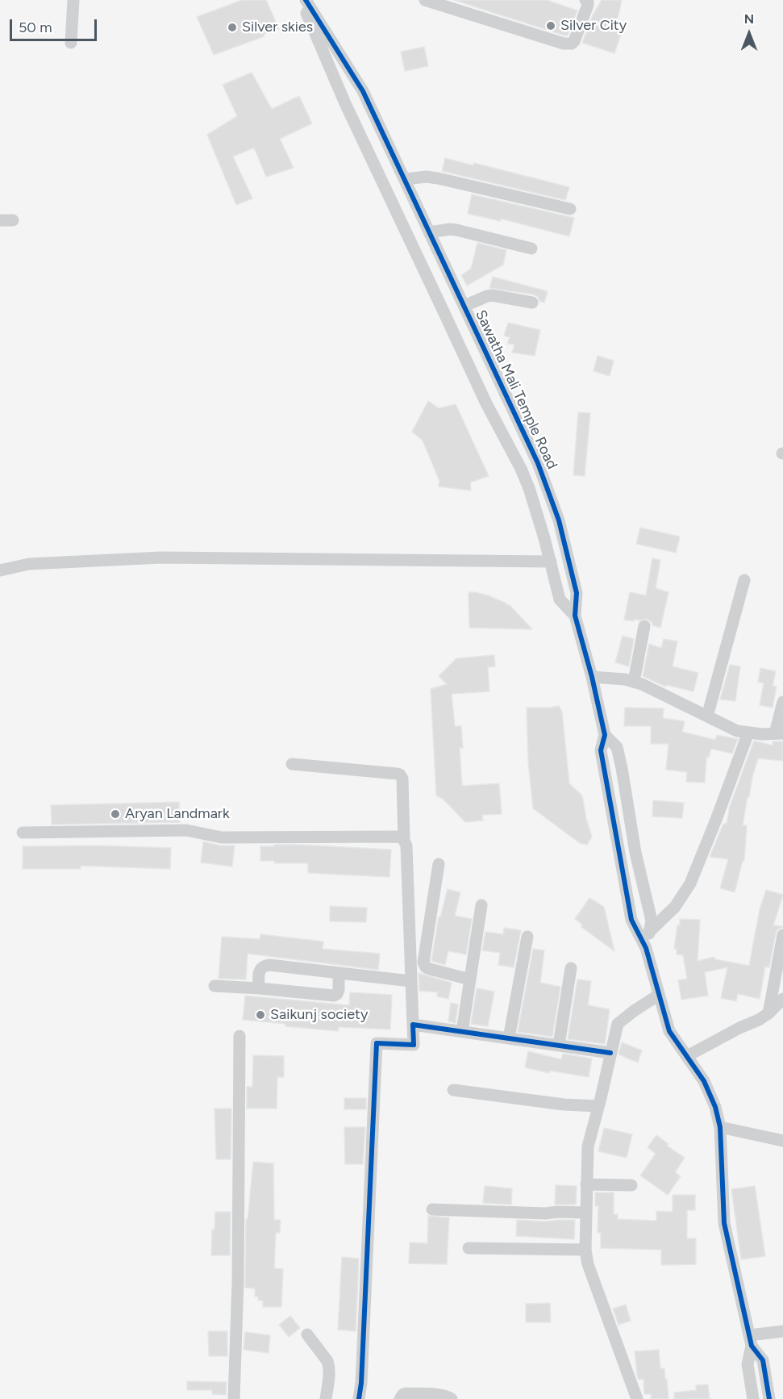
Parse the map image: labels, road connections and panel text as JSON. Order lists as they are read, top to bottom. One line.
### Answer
{"streets":{"street":["Sawatha Mali Temple Road"]},"places":["Silver City","Silver skies","Aryan Landmark","Saikunj society"],"scale_bar":"50 m","north":"top"}
